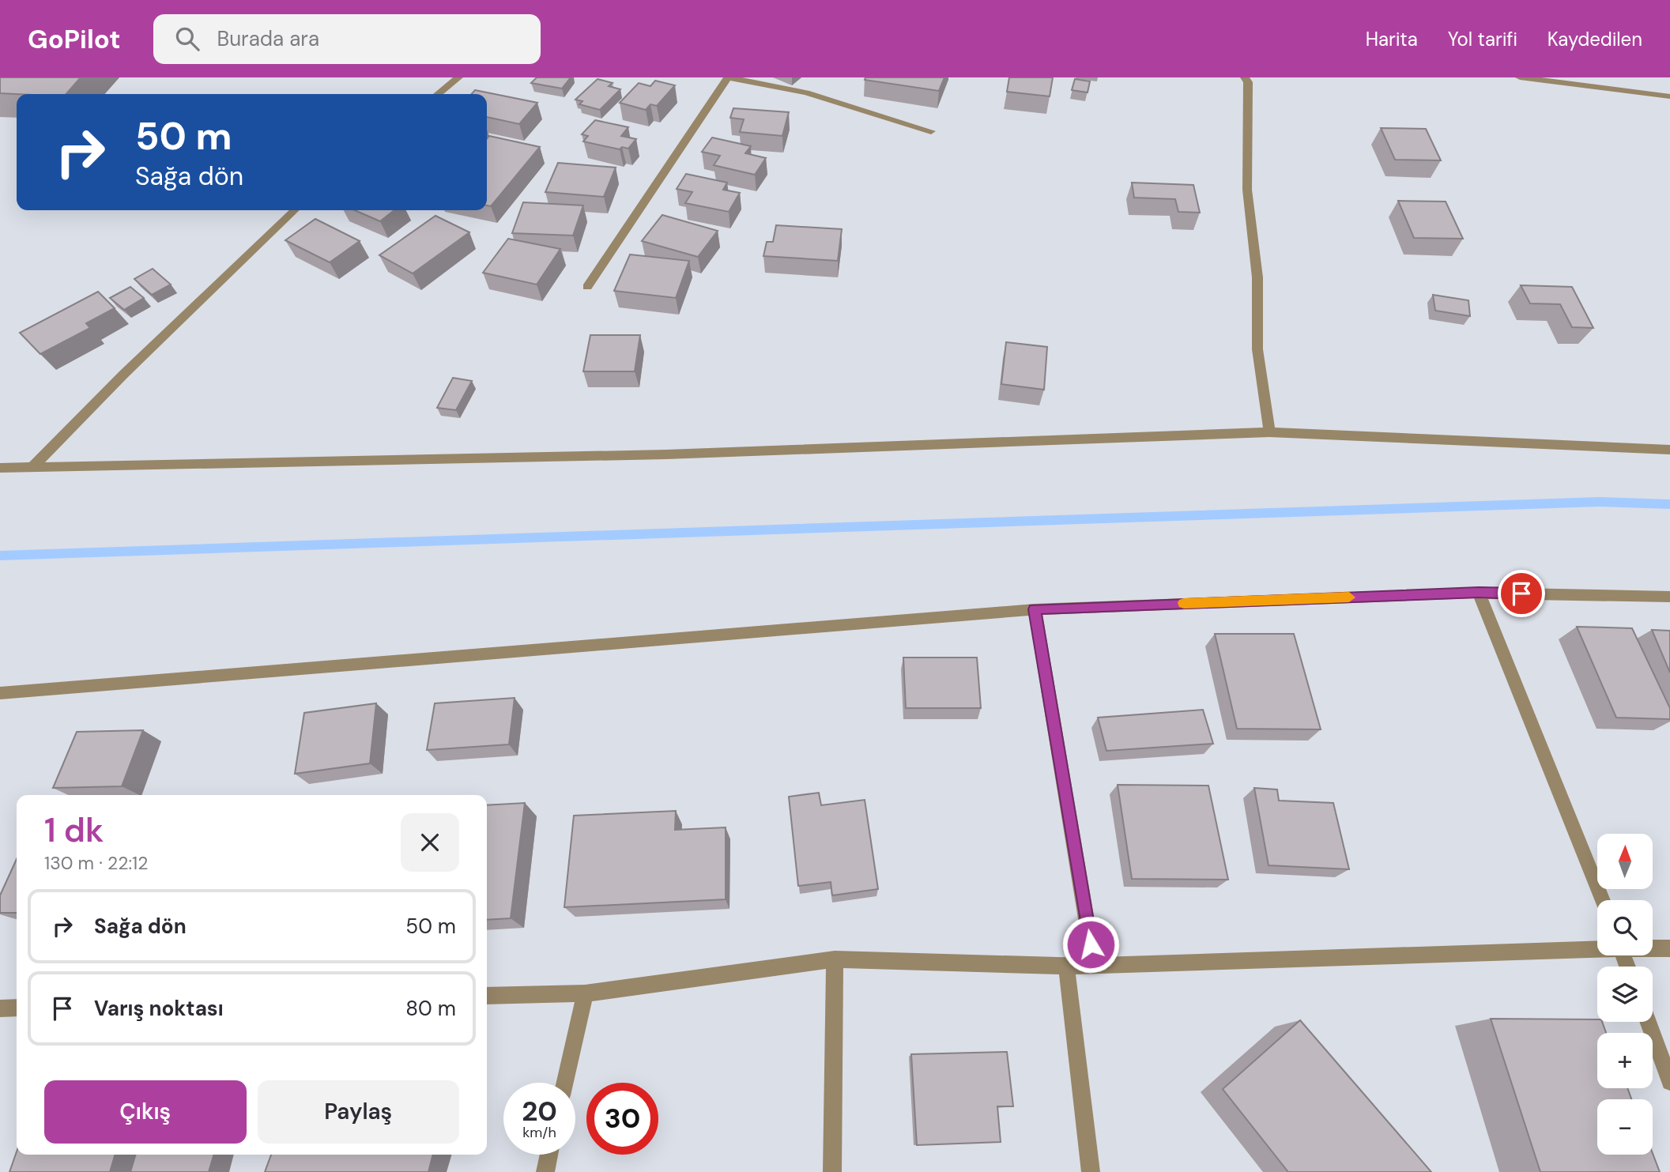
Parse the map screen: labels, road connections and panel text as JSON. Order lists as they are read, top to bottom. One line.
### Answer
{"north":"top","page":{"header":"GoPilot","search":"Burada ara","nav":["Harita","Yol tarifi","Kaydedilen"],"turn":["50 m","Sağa dön"],"heading":["1 dk","130 m · 22:12"],"map_buttons":["+","−"],"list":[{"name":"Sağa dön","value":"50 m"},{"name":"Varış noktası","value":"80 m"}],"buttons":["Çıkış","Paylaş"],"speed":"20 km/h","limit":"30"}}
